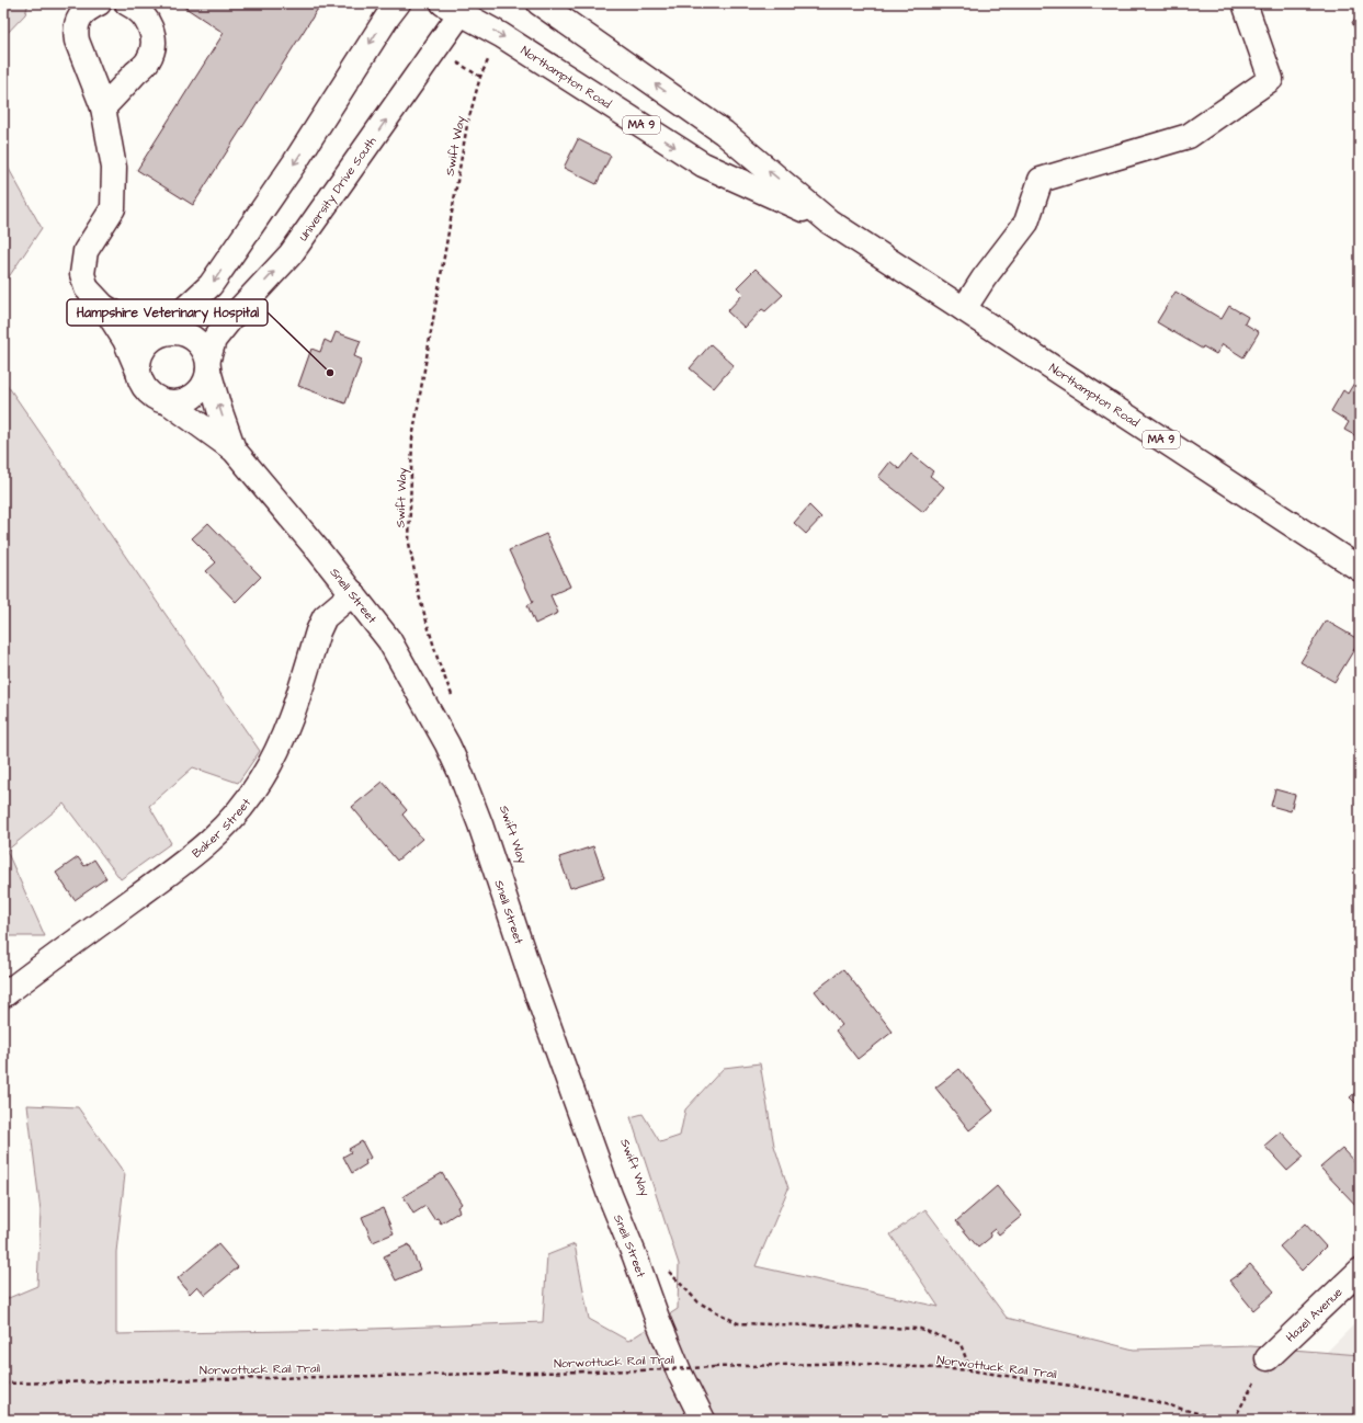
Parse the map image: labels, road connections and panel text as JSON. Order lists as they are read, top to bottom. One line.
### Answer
{"streets":{"main road":["Northampton Road","MA 9","University Drive South","Snell Street","Baker Street","Hazel Avenue"],"path":["Swift Way","Norwottuck Rail Trail"]},"crossings":[["Northampton Road","University Drive South"],["University Drive South","Snell Street"],["Snell Street","Baker Street"]],"places":["Hampshire Veterinary Hospital"]}
